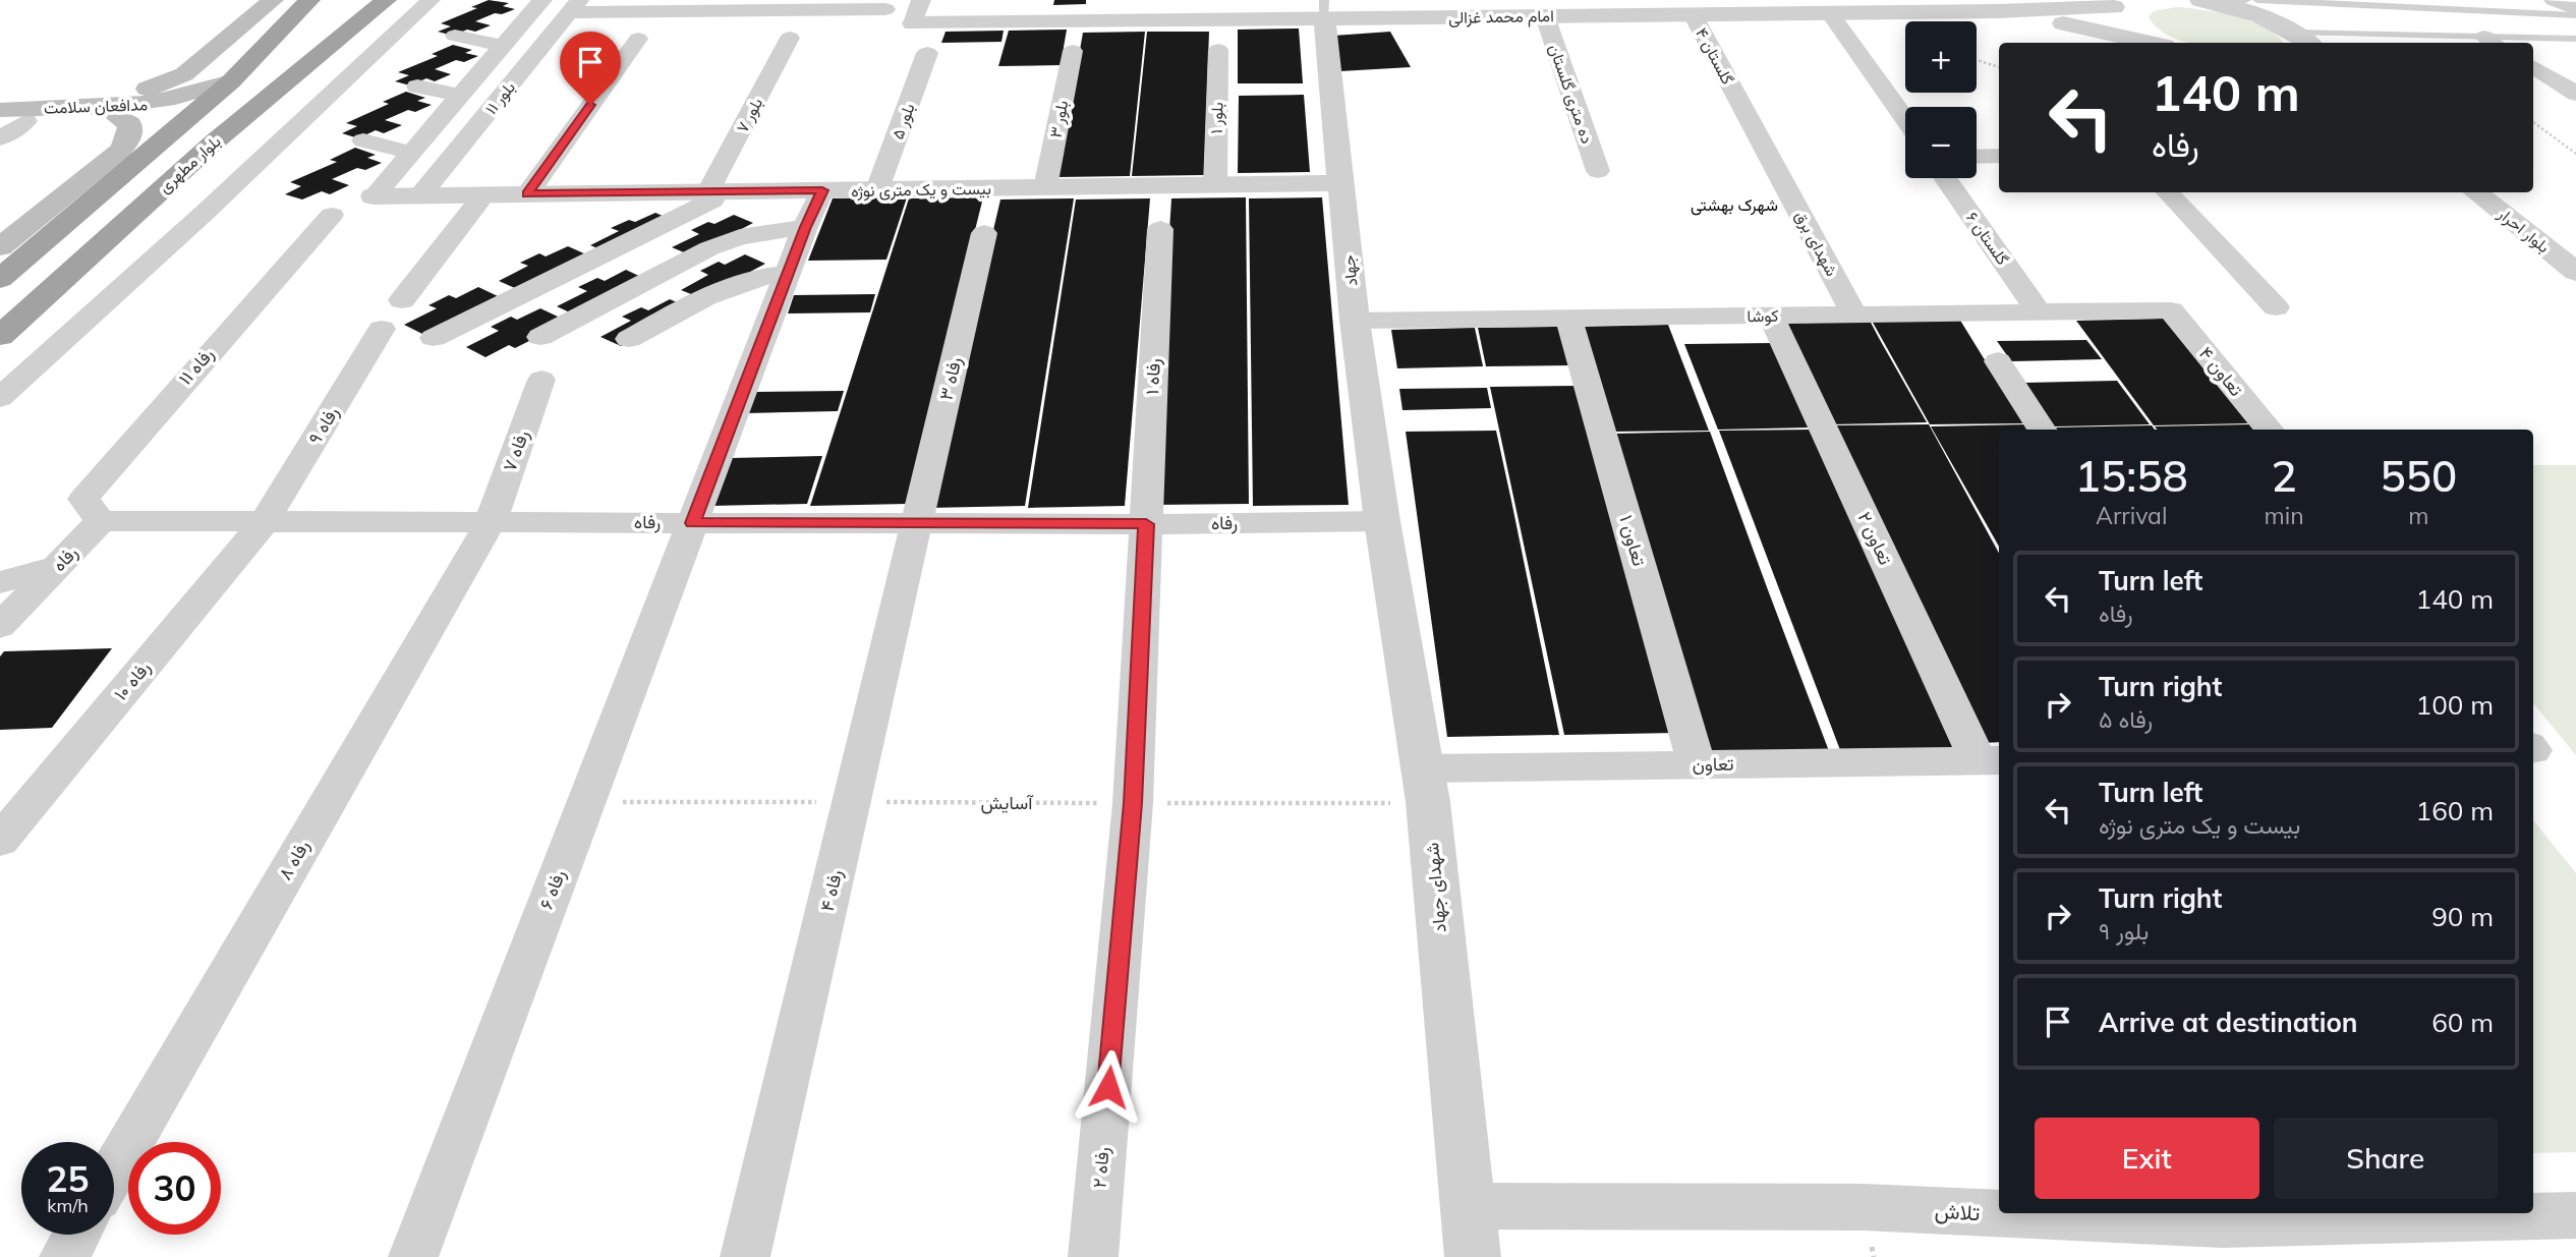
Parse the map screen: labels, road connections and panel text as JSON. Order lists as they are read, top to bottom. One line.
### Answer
{"streets":{"highway":["بلوار مطهری"],"main road":["مدافعان سلامت"],"street":["امام محمد غزالی","گلستان ۴","ده متری گلستان","بلور ۱۱","بلور ۷","بلور ۱","بلور ۳","بلور ۵","بیست و یک متری نوژه","بلوار احرار","گلستان ۶","شهدای برق","جهاد","کوشا","رفاه ۱۱","تعاون ۴","رفاه ۱","رفاه ۳","رفاه ۹","رفاه ۷","رفاه","تعاون ۲","تعاون ۱","رفاه ۱۰","تعاون","رفاه ۸","شهدای جهاد","رفاه ۶","رفاه ۴","رفاه ۲","تلاش"],"path":["آسایش"]},"crossings":[["امام محمد غزالی","گلستان ۴"],["امام محمد غزالی","ده متری گلستان"],["امام محمد غزالی","جهاد"],["گلستان ۴","شهدای برق"],["بلور ۱۱","بیست و یک متری نوژه"],["مدافعان سلامت","بلوار مطهری"],["بلور ۷","بیست و یک متری نوژه"],["بلور ۱","بیست و یک متری نوژه"],["بلور ۳","بیست و یک متری نوژه"],["بلور ۵","بیست و یک متری نوژه"],["بیست و یک متری نوژه","جهاد"],["بیست و یک متری نوژه","رفاه ۶"],["گلستان ۶","کوشا"],["شهدای برق","کوشا"],["جهاد","کوشا"],["جهاد","رفاه"],["جهاد","شهدای جهاد"],["کوشا","تعاون ۴"],["کوشا","تعاون ۲"],["کوشا","تعاون ۱"],["رفاه ۱۱","رفاه"],["رفاه ۱","رفاه"],["رفاه ۱","رفاه ۲"],["رفاه ۳","رفاه"],["رفاه ۳","رفاه ۴"],["رفاه ۹","رفاه"],["رفاه ۹","رفاه ۱۰"],["رفاه ۷","رفاه"],["رفاه ۷","رفاه ۸"],["رفاه","رفاه ۱۰"],["رفاه","رفاه ۸"],["رفاه","شهدای جهاد"],["رفاه","رفاه ۶"],["رفاه","رفاه ۴"],["رفاه","رفاه ۲"],["تعاون ۲","تعاون"],["تعاون ۱","تعاون"],["تعاون","آسایش"],["تعاون","شهدای جهاد"],["آسایش","شهدای جهاد"],["آسایش","رفاه ۶"],["آسایش","رفاه ۴"],["آسایش","رفاه ۲"],["شهدای جهاد","تلاش"]],"districts":["شهرک بهشتی"],"page":{"map_buttons":["+","−"],"turn":["140 m","رفاه"],"eta":["15:58","Arrival","2","min","550","m"],"list":[{"name":"Turn left","note":"رفاه","value":"140 m"},{"name":"Turn right","note":"رفاه ۵","value":"100 m"},{"name":"Turn left","note":"بیست و یک متری نوژه","value":"160 m"},{"name":"Turn right","note":"بلور ۹","value":"90 m"},{"name":"Arrive at destination","value":"60 m"}],"buttons":["Exit","Share"],"speed":"25 km/h","limit":"30"}}
